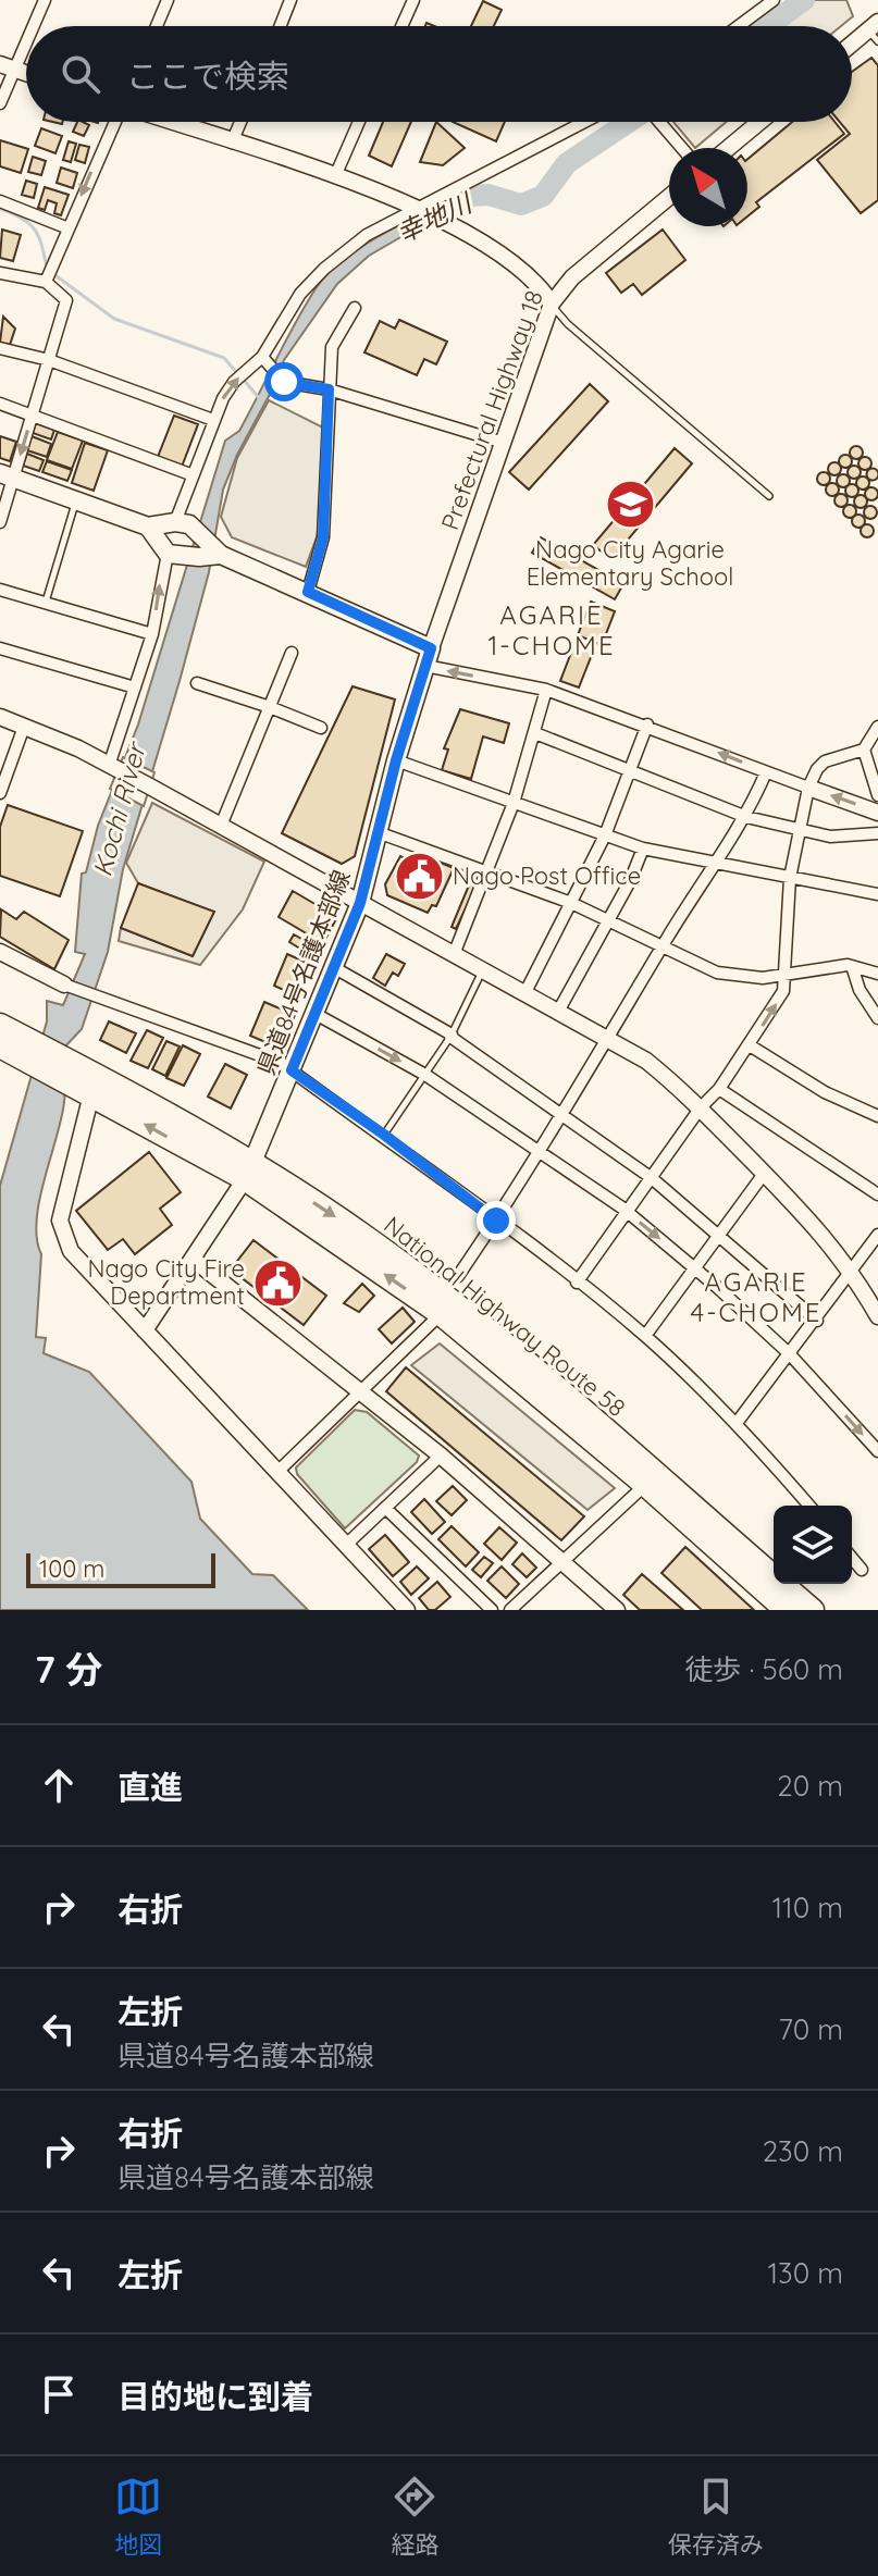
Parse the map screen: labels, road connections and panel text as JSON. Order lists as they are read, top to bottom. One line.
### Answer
{"streets":{"highway":["National Highway Route 58"],"main road":["県道84号名護本部線"],"street":["Prefectural Highway 18"]},"crossings":[["Prefectural Highway 18","県道84号名護本部線"],["県道84号名護本部線","National Highway Route 58"]],"districts":["AGARIE 1-CHOME","AGARIE 4-CHOME"],"water":["幸地川","Kochi River"],"places":{"school or university":["Nago City Agarie Elementary School"],"public building":["Nago Post Office","Nago City Fire Department"]},"scale_bar":"100 m","north":"top left","page":{"search":"ここで検索","scale":"100 m","heading":["7 分","徒歩 · 560 m"],"list":[["直進","20 m"],["右折","110 m"],["左折","県道84号名護本部線","70 m"],["右折","県道84号名護本部線","230 m"],["左折","130 m"],"目的地に到着"],"nav":["地図","経路","保存済み"]}}
